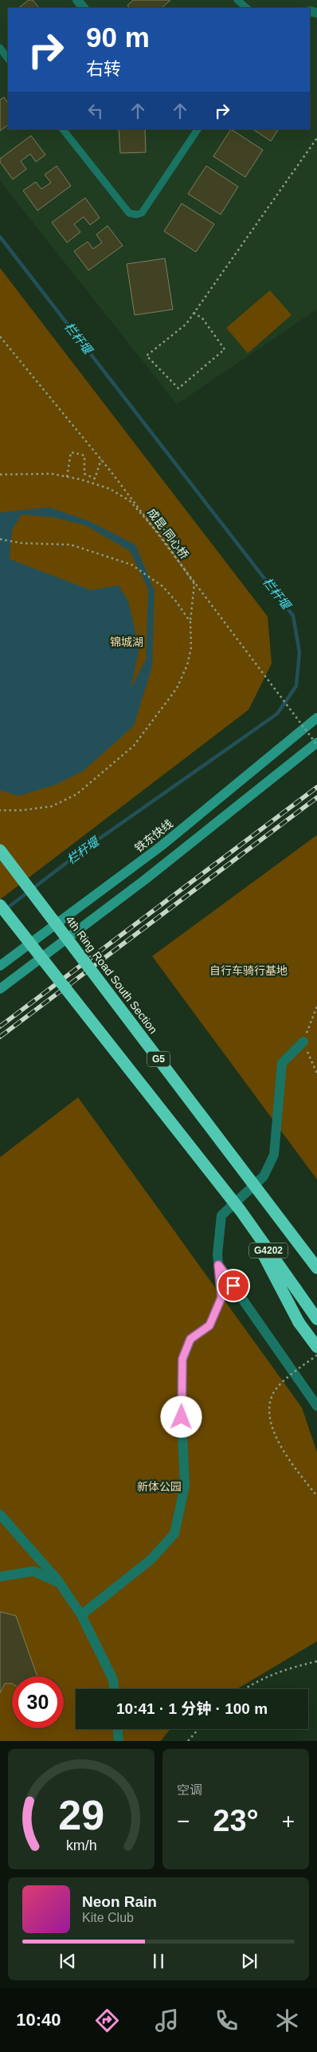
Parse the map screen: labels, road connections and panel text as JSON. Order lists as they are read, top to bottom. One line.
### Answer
{"streets":{"highway":["4th Ring Road South Section","G5","G4202"],"main road":["铁东快线"],"path":["成昆·同心桥"]},"crossings":[["G5","G4202"]],"water":["栏杆堰"],"parks":["锦城湖","自行车骑行基地","新体公园"],"page":{"turn":["90 m","右转"],"limit":"30","trip":"10:41 · 1 分钟 · 100 m","tile":"空调","heat":["−","23°","+"],"song":["Neon Rain","Kite Club"],"tabs":"10:40","gauge":["29","km/h"]}}
